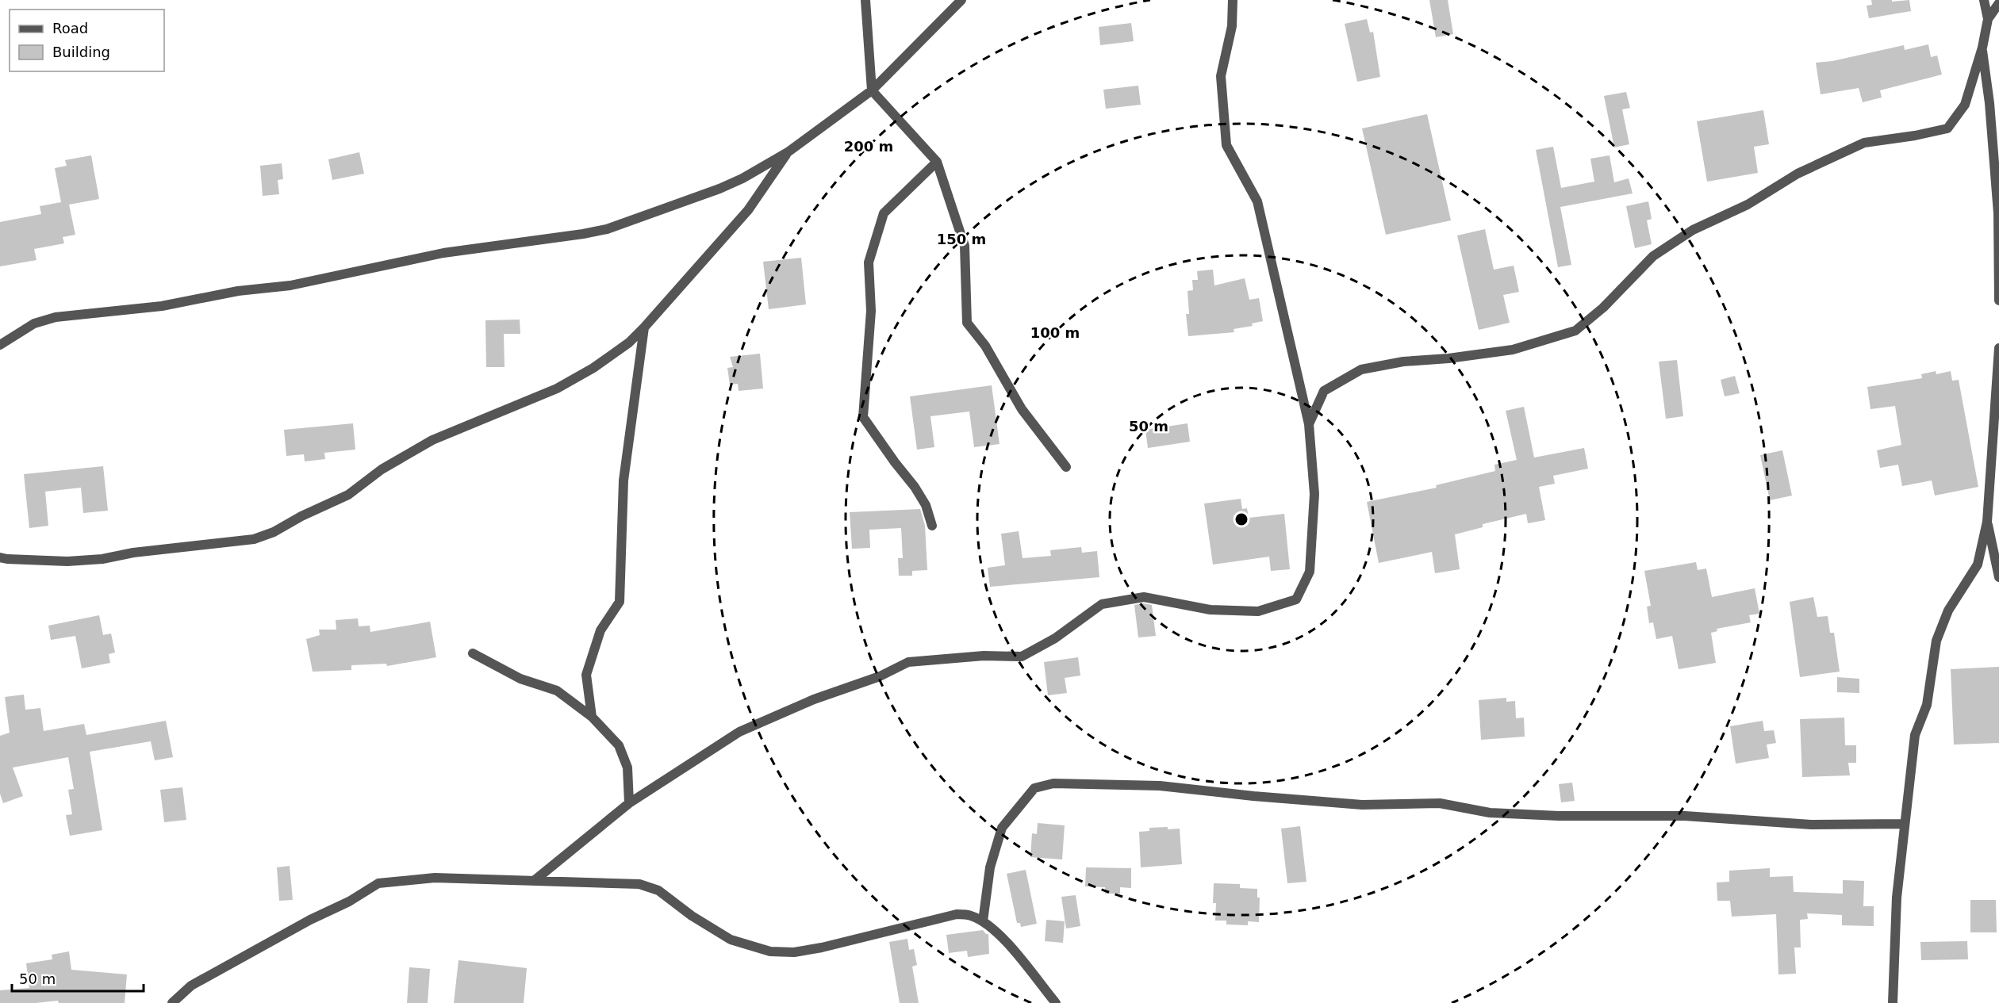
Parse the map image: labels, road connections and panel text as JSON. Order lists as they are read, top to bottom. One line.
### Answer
{"legend":["Road","Building"],"scale_bar":"50 m","rings":["200 m","150 m","100 m","50 m"]}
